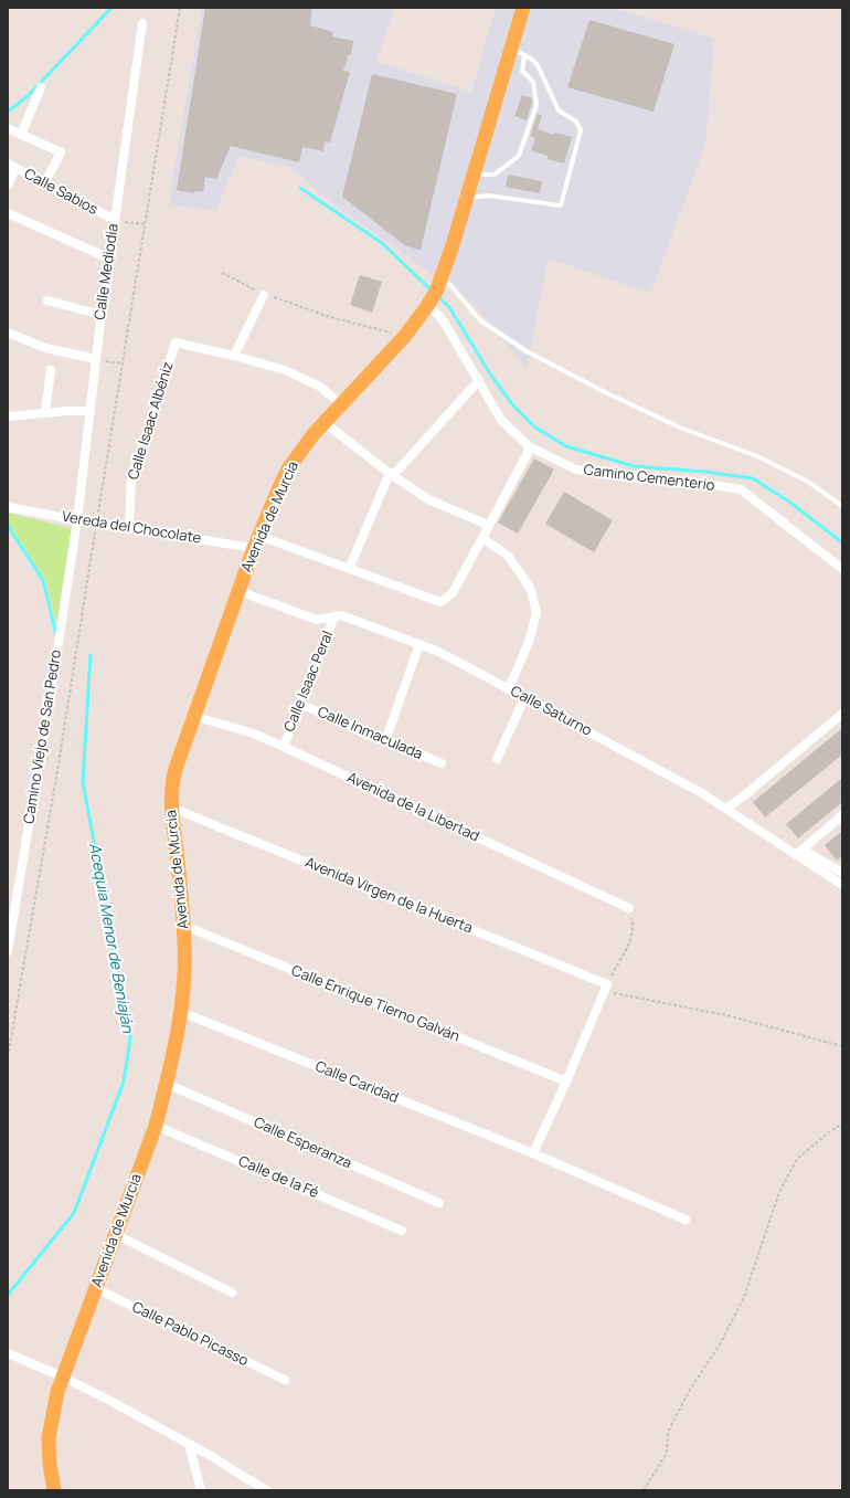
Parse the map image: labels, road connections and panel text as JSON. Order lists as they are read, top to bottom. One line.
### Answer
{"streets":{"main road":["Avenida de Murcia"],"street":["Calle Sabios","Calle Mediodía","Calle Isaac Albéniz","Camino Cementerio","Vereda del Chocolate","Calle Isaac Peral","Calle Saturno","Calle Inmaculada","Camino Viejo de San Pedro","Avenida de la Libertad","Avenida Virgen de la Huerta","Calle Enrique Tierno Galván","Calle Caridad","Calle Esperanza","Calle de la Fé","Calle Pablo Picasso"]},"crossings":[["Calle Sabios","Calle Mediodía"],["Calle Mediodía","Vereda del Chocolate"],["Calle Mediodía","Camino Viejo de San Pedro"],["Calle Isaac Albéniz","Vereda del Chocolate"],["Camino Cementerio","Avenida de Murcia"],["Avenida de Murcia","Vereda del Chocolate"],["Avenida de Murcia","Calle Saturno"],["Avenida de Murcia","Avenida de la Libertad"],["Avenida de Murcia","Avenida Virgen de la Huerta"],["Avenida de Murcia","Calle Enrique Tierno Galván"],["Avenida de Murcia","Calle Caridad"],["Avenida de Murcia","Calle Esperanza"],["Avenida de Murcia","Calle de la Fé"],["Avenida de Murcia","Calle Pablo Picasso"],["Vereda del Chocolate","Camino Viejo de San Pedro"],["Calle Isaac Peral","Calle Saturno"],["Calle Isaac Peral","Calle Inmaculada"],["Calle Isaac Peral","Avenida de la Libertad"]],"water":["Acequia Menor de Beniaján"]}
